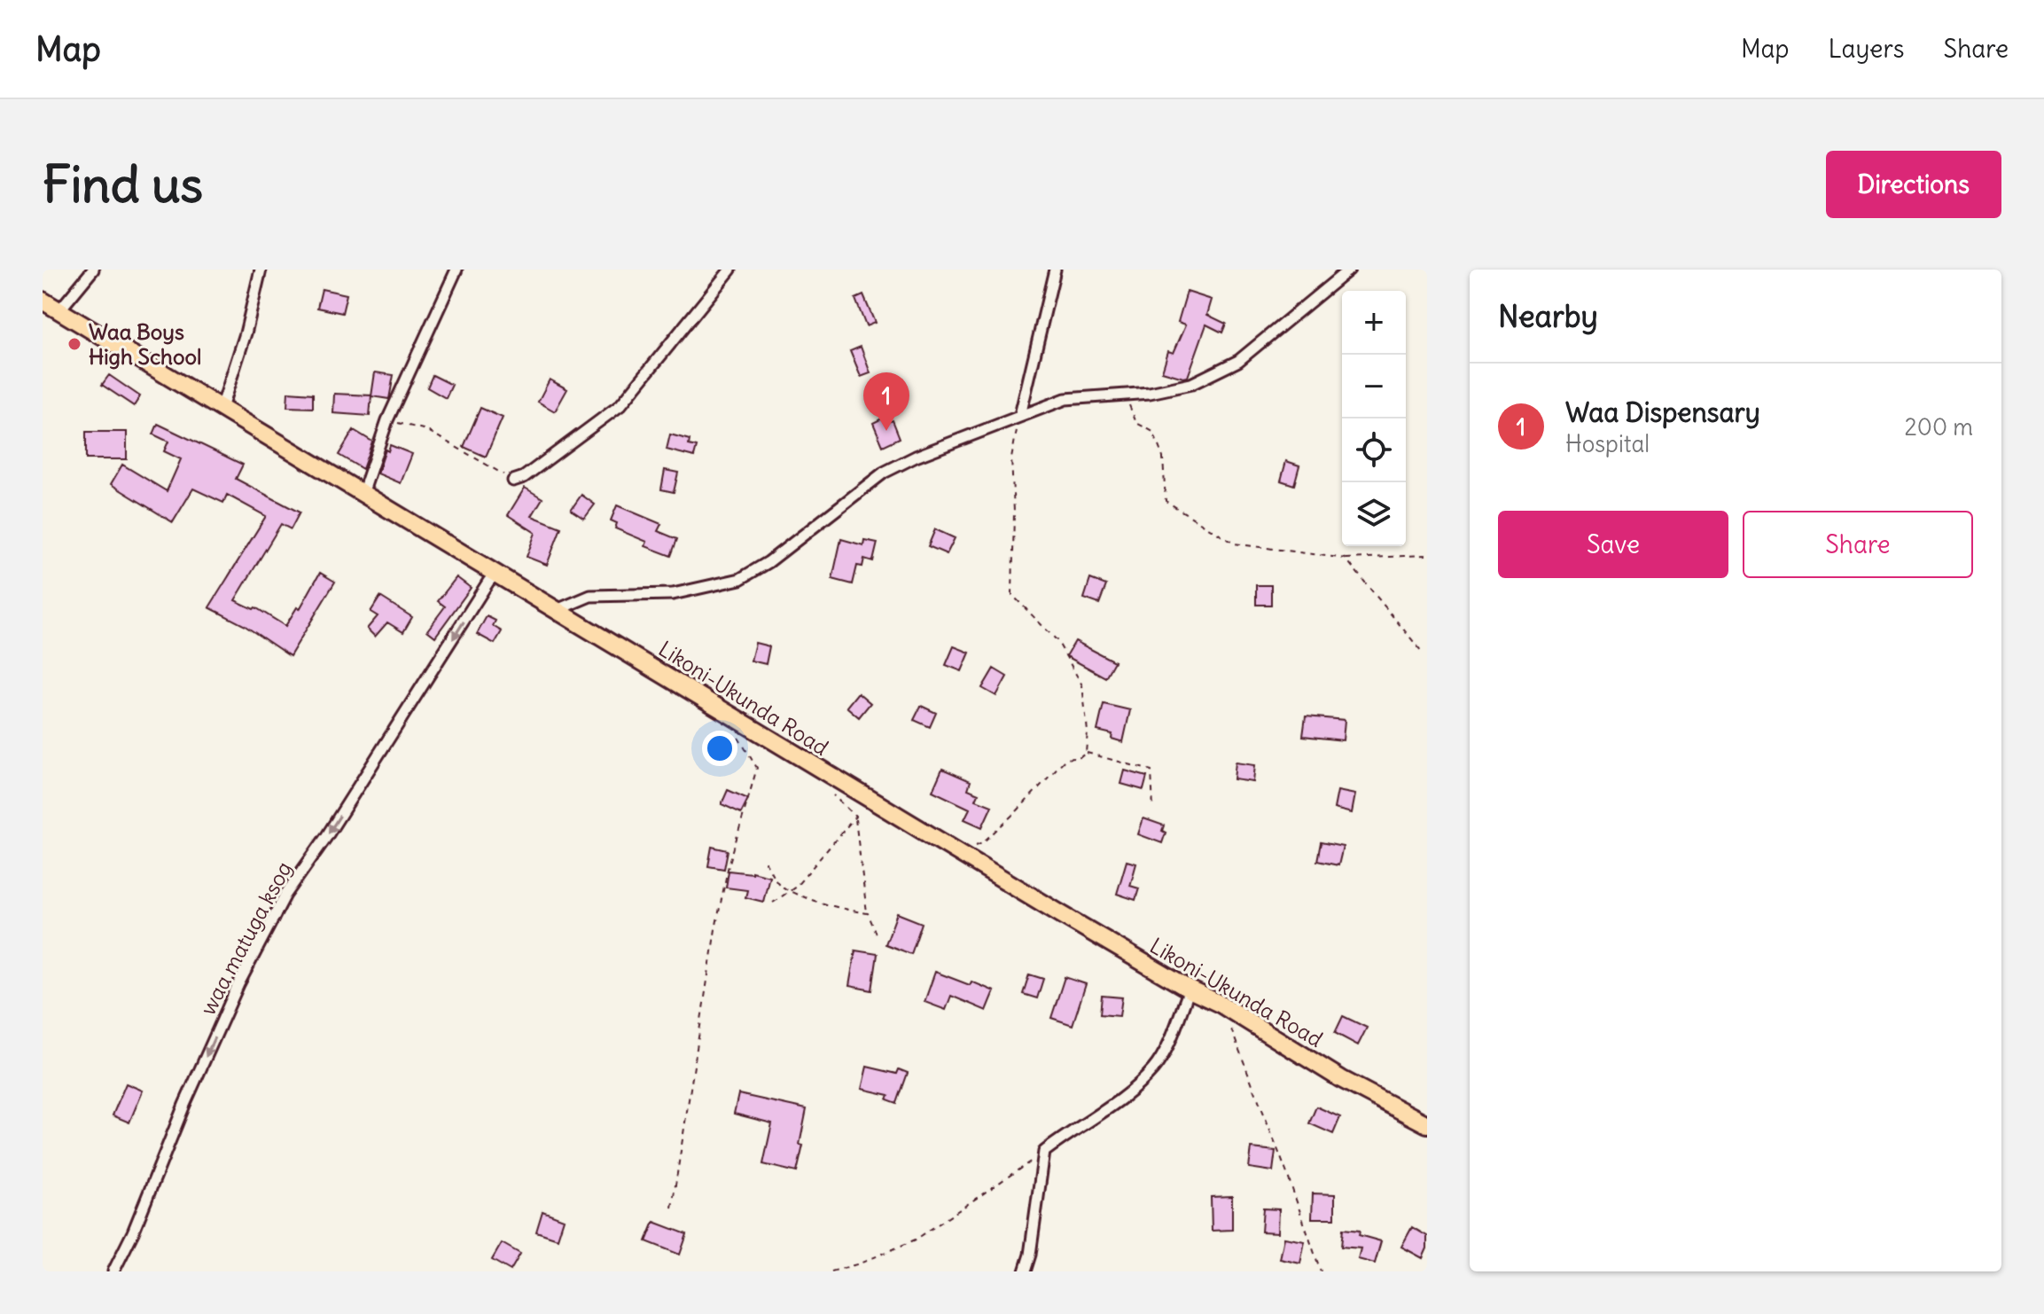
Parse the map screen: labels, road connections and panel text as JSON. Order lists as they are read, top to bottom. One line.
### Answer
{"streets":{"highway":["Likoni-Ukunda Road"],"street":["waa matuga ksog"]},"crossings":[["Likoni-Ukunda Road","waa matuga ksog"]],"one_way":["waa matuga ksog"],"places":["Waa Boys High School"],"page":{"header":"Map","nav":["Map","Layers","Share"],"buttons":["Directions",["Save","Share"]],"title":"Find us","heading":"Nearby","map_buttons":["+","−"],"list":[{"mark":"1","name":"Waa Dispensary","note":"Hospital","value":"200 m"}],"pins":"1"}}
